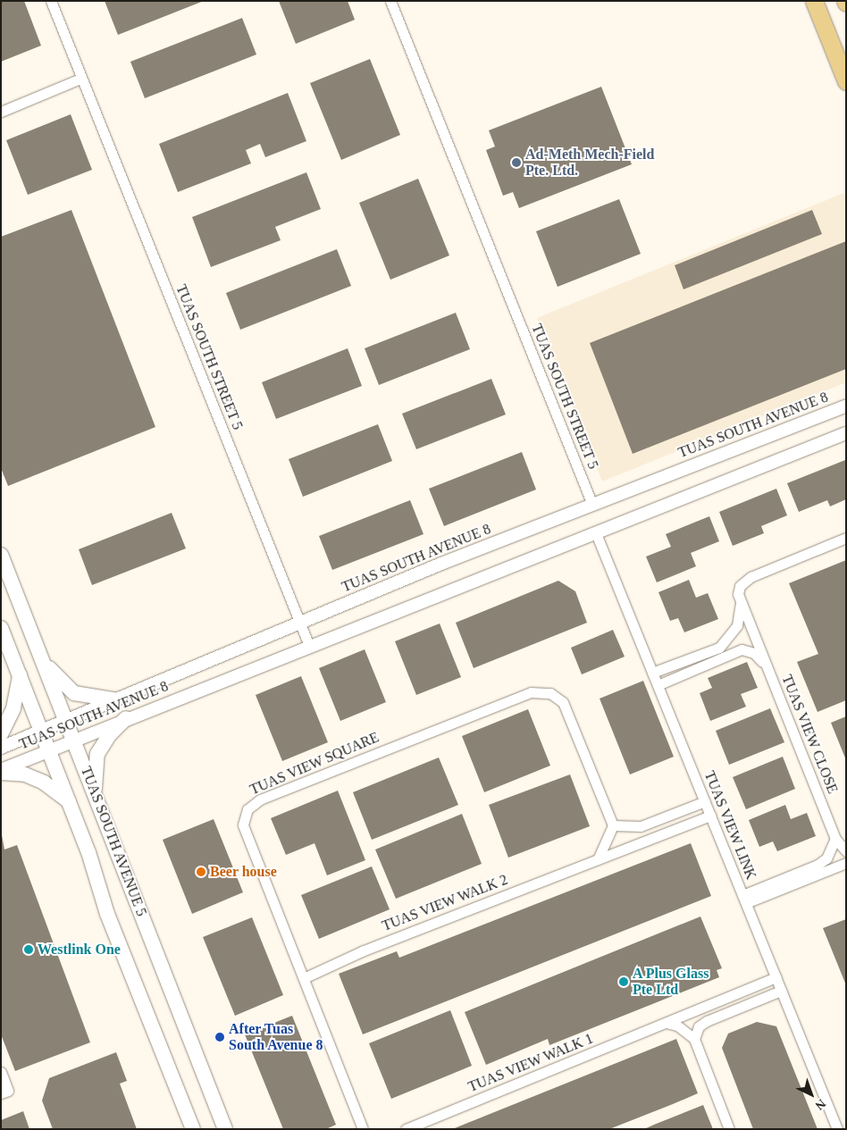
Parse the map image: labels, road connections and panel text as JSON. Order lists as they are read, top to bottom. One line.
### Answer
{"streets":{"main road":["TUAS SOUTH AVENUE 5"],"street":["TUAS SOUTH STREET 5","TUAS SOUTH AVENUE 8","TUAS VIEW CLOSE","TUAS VIEW SQUARE","TUAS VIEW LINK","TUAS VIEW WALK 2","TUAS VIEW WALK 1"]},"crossings":[["TUAS SOUTH STREET 5","TUAS SOUTH AVENUE 8"],["TUAS SOUTH AVENUE 8","TUAS VIEW LINK"],["TUAS SOUTH AVENUE 8","TUAS SOUTH AVENUE 5"],["TUAS VIEW CLOSE","TUAS VIEW LINK"],["TUAS VIEW SQUARE","TUAS VIEW WALK 2"],["TUAS VIEW LINK","TUAS VIEW WALK 2"],["TUAS VIEW LINK","TUAS VIEW WALK 1"]],"places":["Ad-Meth Mech-Field Pte. Ltd.","Beer house","Westlink One","A Plus Glass Pte Ltd","After Tuas South Avenue 8"],"north":"bottom right"}
